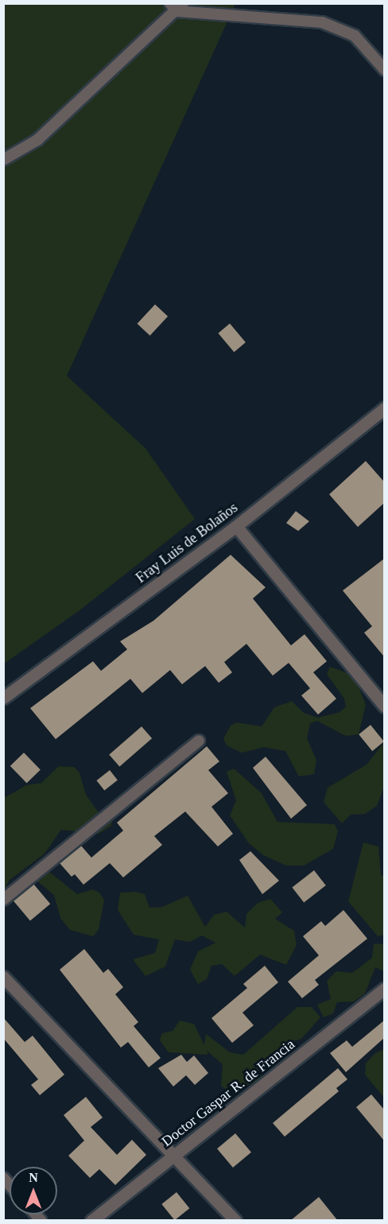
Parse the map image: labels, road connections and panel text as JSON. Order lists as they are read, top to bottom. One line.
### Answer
{"streets":{"street":["Fray Luis de Bolaños","Doctor Gaspar R. de Francia"]},"north":"top"}
